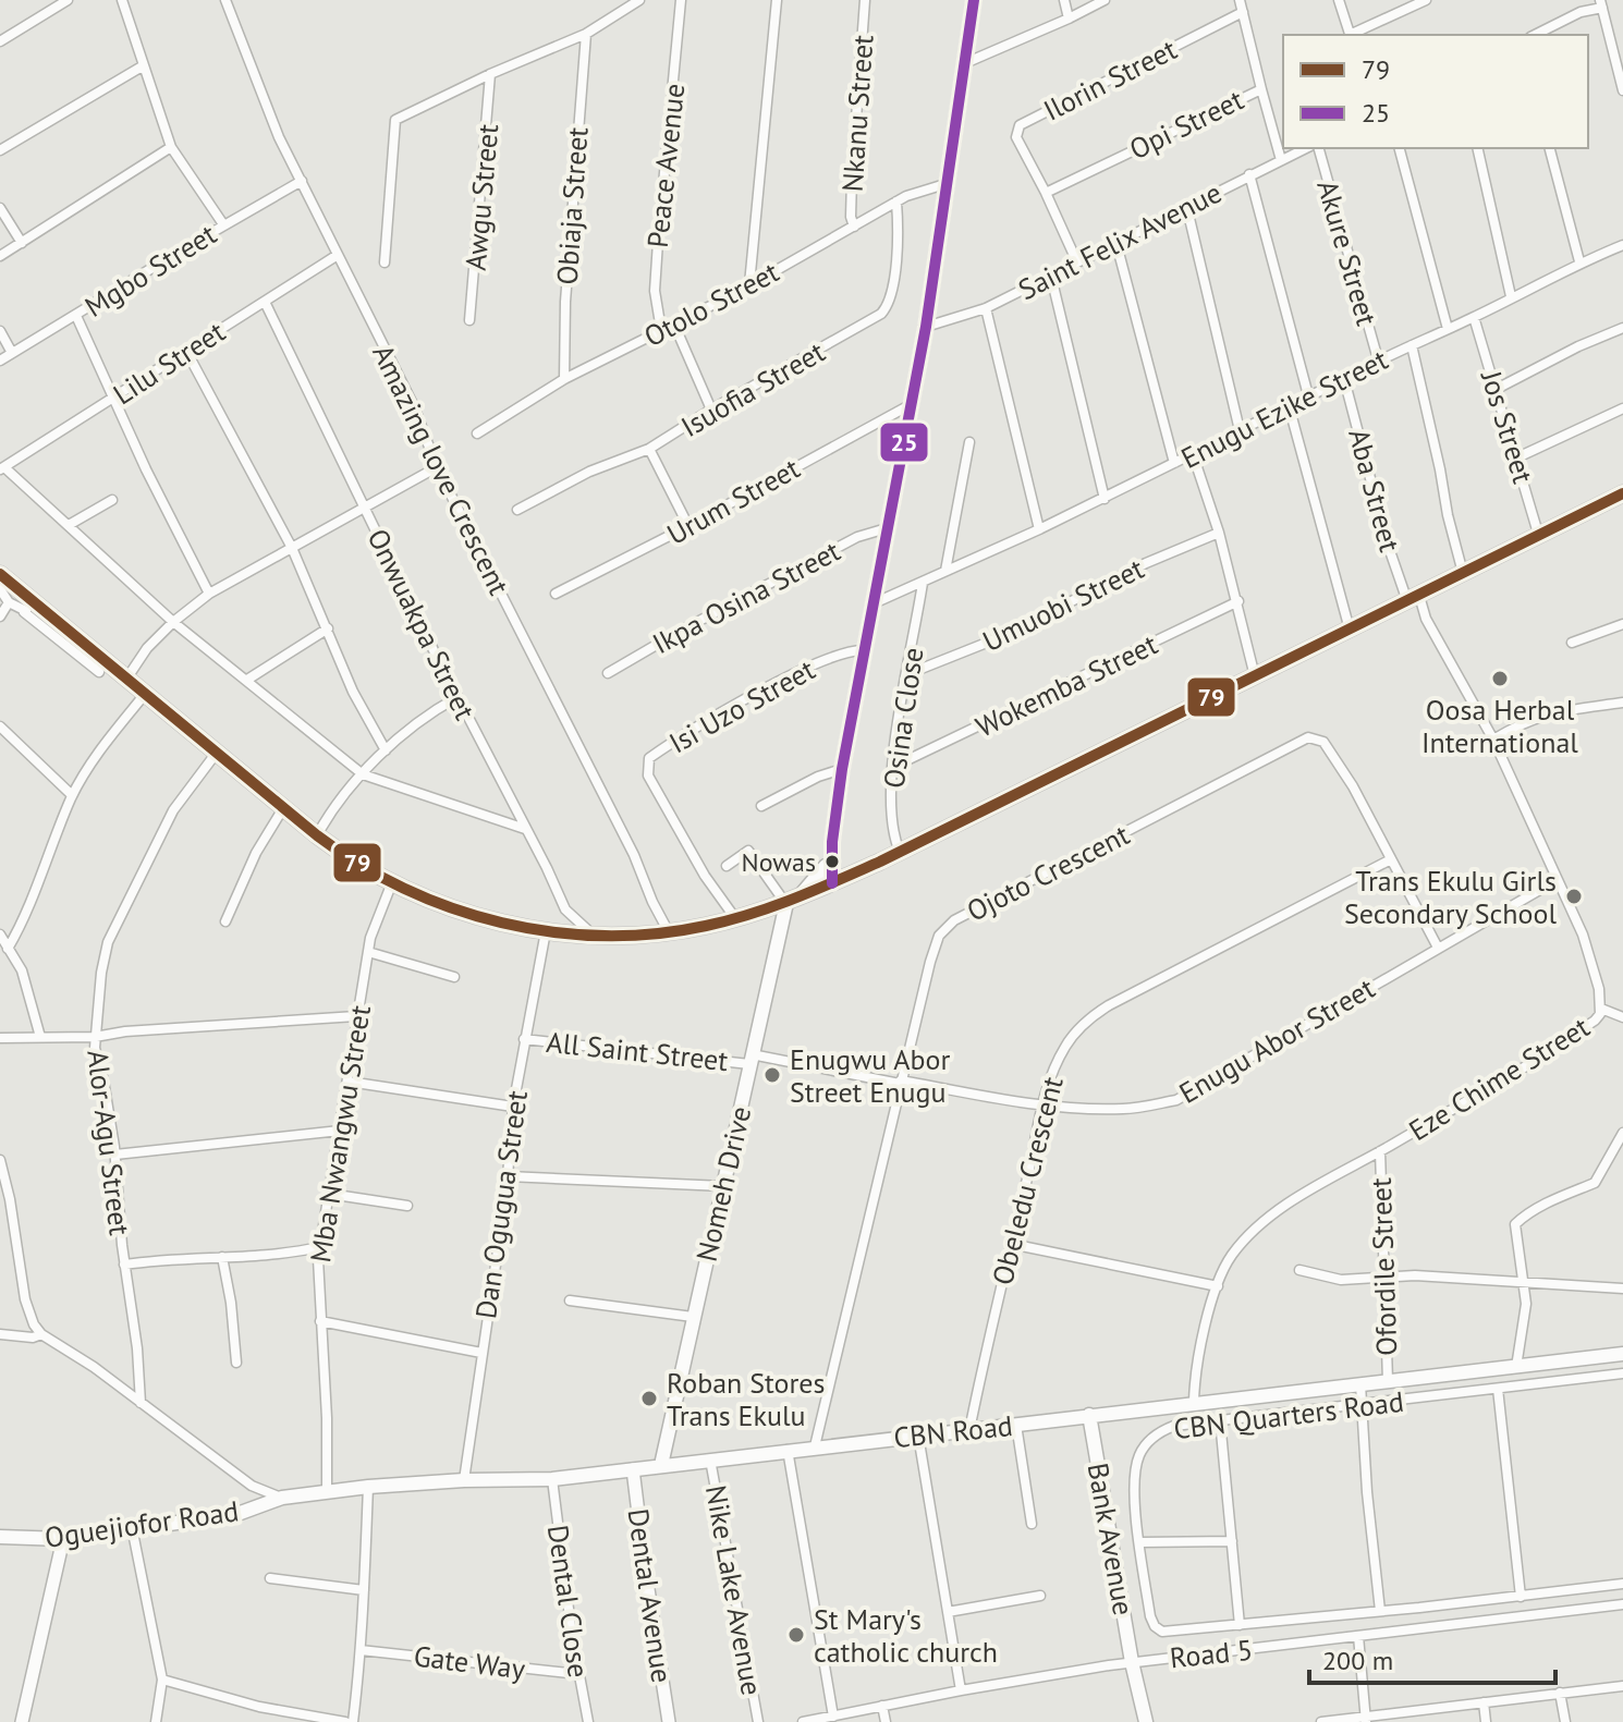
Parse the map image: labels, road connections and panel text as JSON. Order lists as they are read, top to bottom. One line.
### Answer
{"streets":{"main road":["Nomeh Drive","CBN Road","Oguejiofor Road","Bank Avenue"],"street":["Ilorin Street","Nkanu Street","Opi Street","Peace Avenue","Awgu Street","Obiaja Street","Saint Felix Avenue","Akure Street","Mgbo Street","Otolo Street","Lilu Street","Isuofia Street","Enugu Ezike Street","Jos Street","Amazing love Crescent","Aba Street","Urum Street","Ikpa Osina Street","Umuobi Street","Onwuakpa Street","Wokemba Street","Isi Uzo Street","Osina Close","Ojoto Crescent","Enugu Abor Street","All Saint Street","Eze Chime Street","Mba Nwangwu Street","Alor-Agu Street","Obeledu Crescent","Dan Ogugua Street","Ofordile Street","CBN Quarters Road","Nike Lake Avenue","Dental Avenue","Dental Close","Road 5","Gate Way"]},"crossings":[["Ilorin Street","Opi Street"],["Ilorin Street","Saint Felix Avenue"],["Nkanu Street","Otolo Street"],["Opi Street","Saint Felix Avenue"],["Peace Avenue","Otolo Street"],["Obiaja Street","Otolo Street"],["Akure Street","Enugu Ezike Street"],["Mgbo Street","Amazing love Crescent"],["Otolo Street","Isuofia Street"],["Lilu Street","Amazing love Crescent"],["Lilu Street","Onwuakpa Street"],["Enugu Ezike Street","Jos Street"],["Enugu Ezike Street","Aba Street"],["Enugu Ezike Street","Osina Close"],["Aba Street","Eze Chime Street"],["Umuobi Street","Osina Close"],["Wokemba Street","Osina Close"],["Ojoto Crescent","Enugu Abor Street"],["Ojoto Crescent","All Saint Street"],["Ojoto Crescent","Obeledu Crescent"],["Ojoto Crescent","CBN Road"],["Enugu Abor Street","All Saint Street"],["Enugu Abor Street","Eze Chime Street"],["Enugu Abor Street","Obeledu Crescent"],["All Saint Street","Nomeh Drive"],["All Saint Street","Dan Ogugua Street"],["Eze Chime Street","Ofordile Street"],["Eze Chime Street","CBN Road"],["Mba Nwangwu Street","CBN Road"],["Obeledu Crescent","CBN Road"],["Nomeh Drive","CBN Road"],["Dan Ogugua Street","CBN Road"],["Ofordile Street","CBN Road"],["CBN Road","Oguejiofor Road"],["CBN Road","Bank Avenue"],["CBN Road","Nike Lake Avenue"],["CBN Road","Dental Avenue"],["CBN Road","Dental Close"],["Bank Avenue","Road 5"],["Dental Close","Gate Way"]],"places":["Oosa Herbal International","Nowas","Trans Ekulu Girls Secondary School","Enugwu Abor Street Enugu","Roban Stores Trans Ekulu","St Mary's catholic church"],"lines":["transit line 25","transit line 79"],"legend":["79","25"],"scale_bar":"200 m"}
